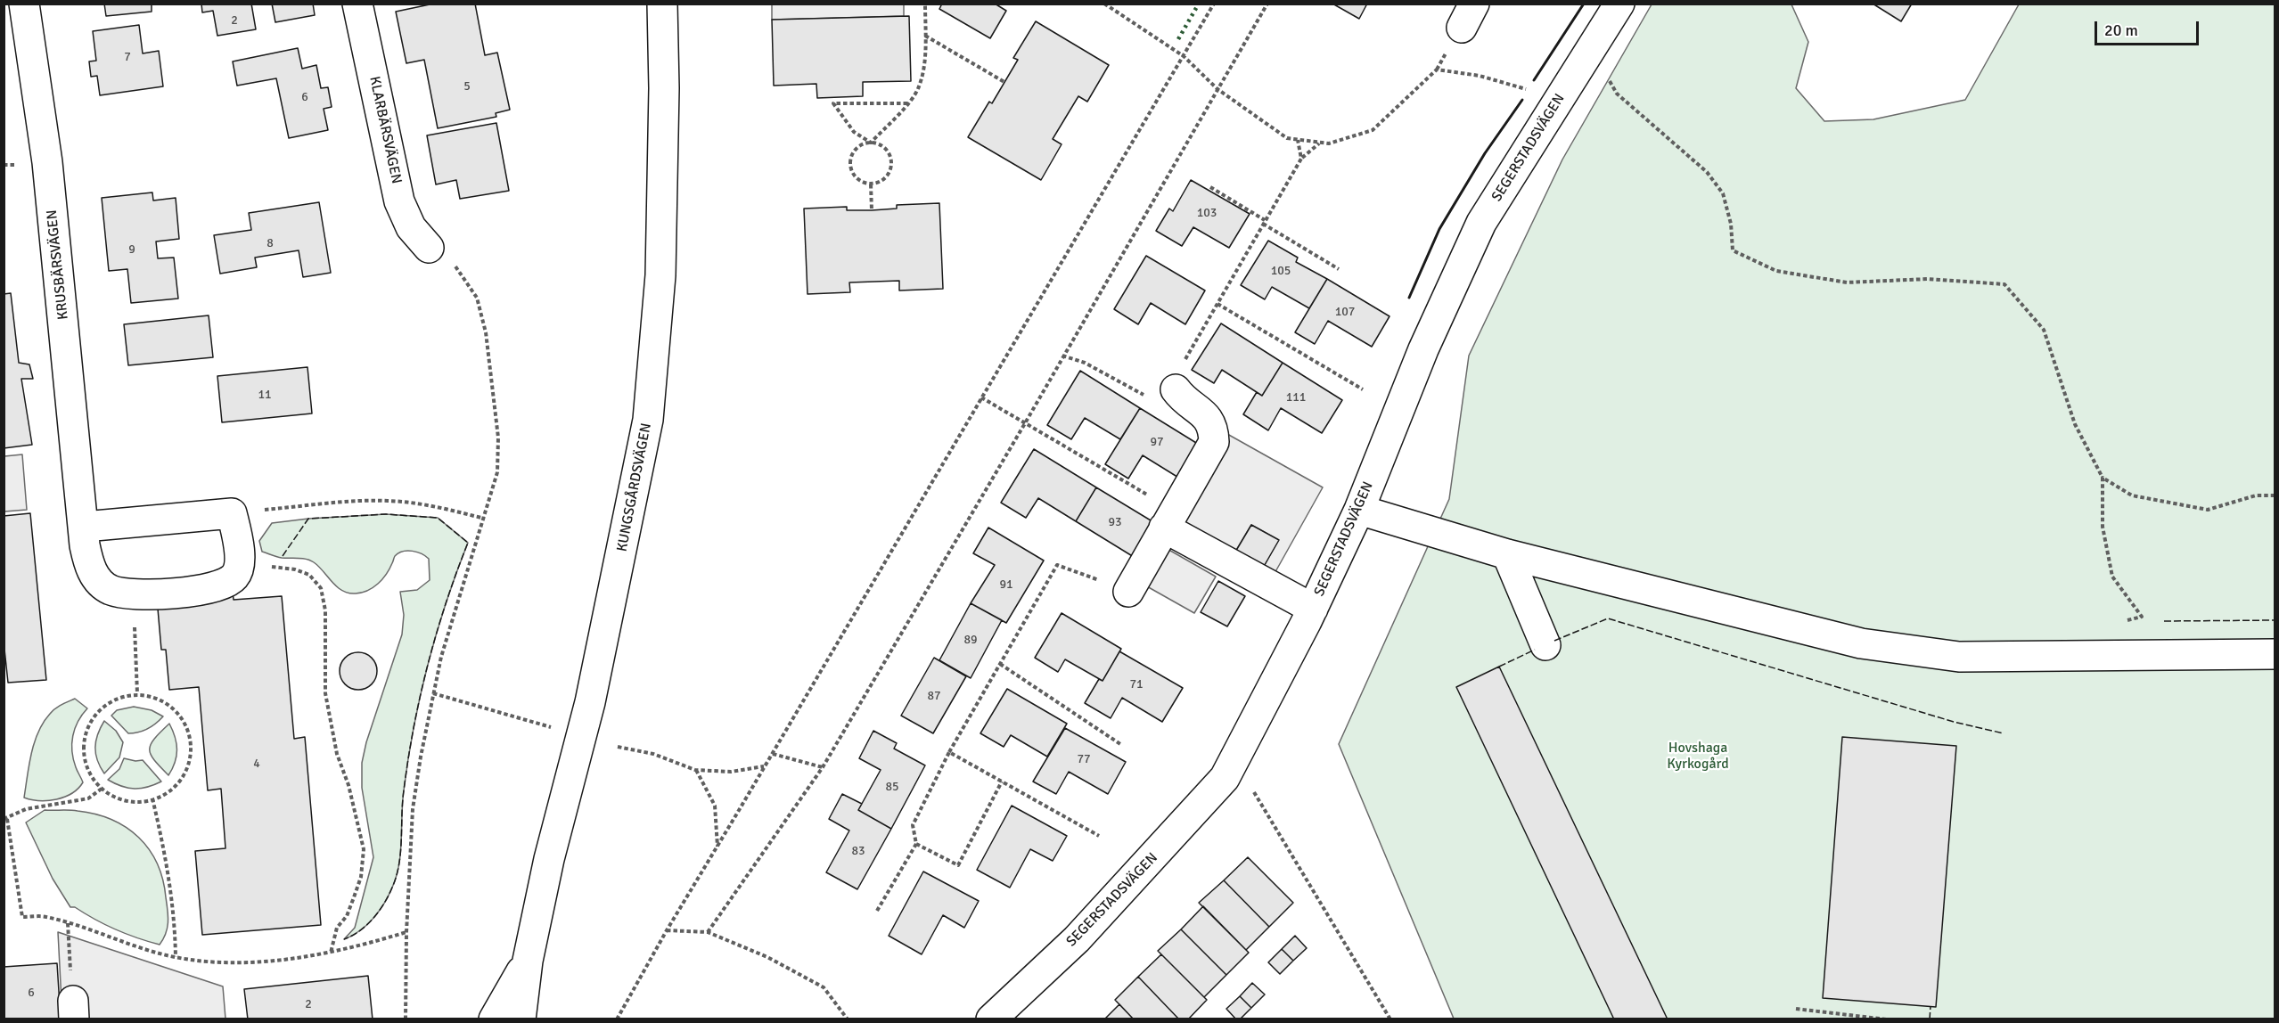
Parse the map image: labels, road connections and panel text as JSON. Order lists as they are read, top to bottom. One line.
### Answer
{"streets":{"street":["KLARBÄRSVÄGEN","SEGERSTADSVÄGEN","KRUSBÄRSVÄGEN","KUNGSGÅRDSVÄGEN"]},"parks":["Hovshaga Kyrkogård"],"house_numbers":["2","7","5","6","103","8","9","105","107","11","111","97","93","91","89","71","87","77","4","85","83","6","2"],"scale_bar":"20 m"}
